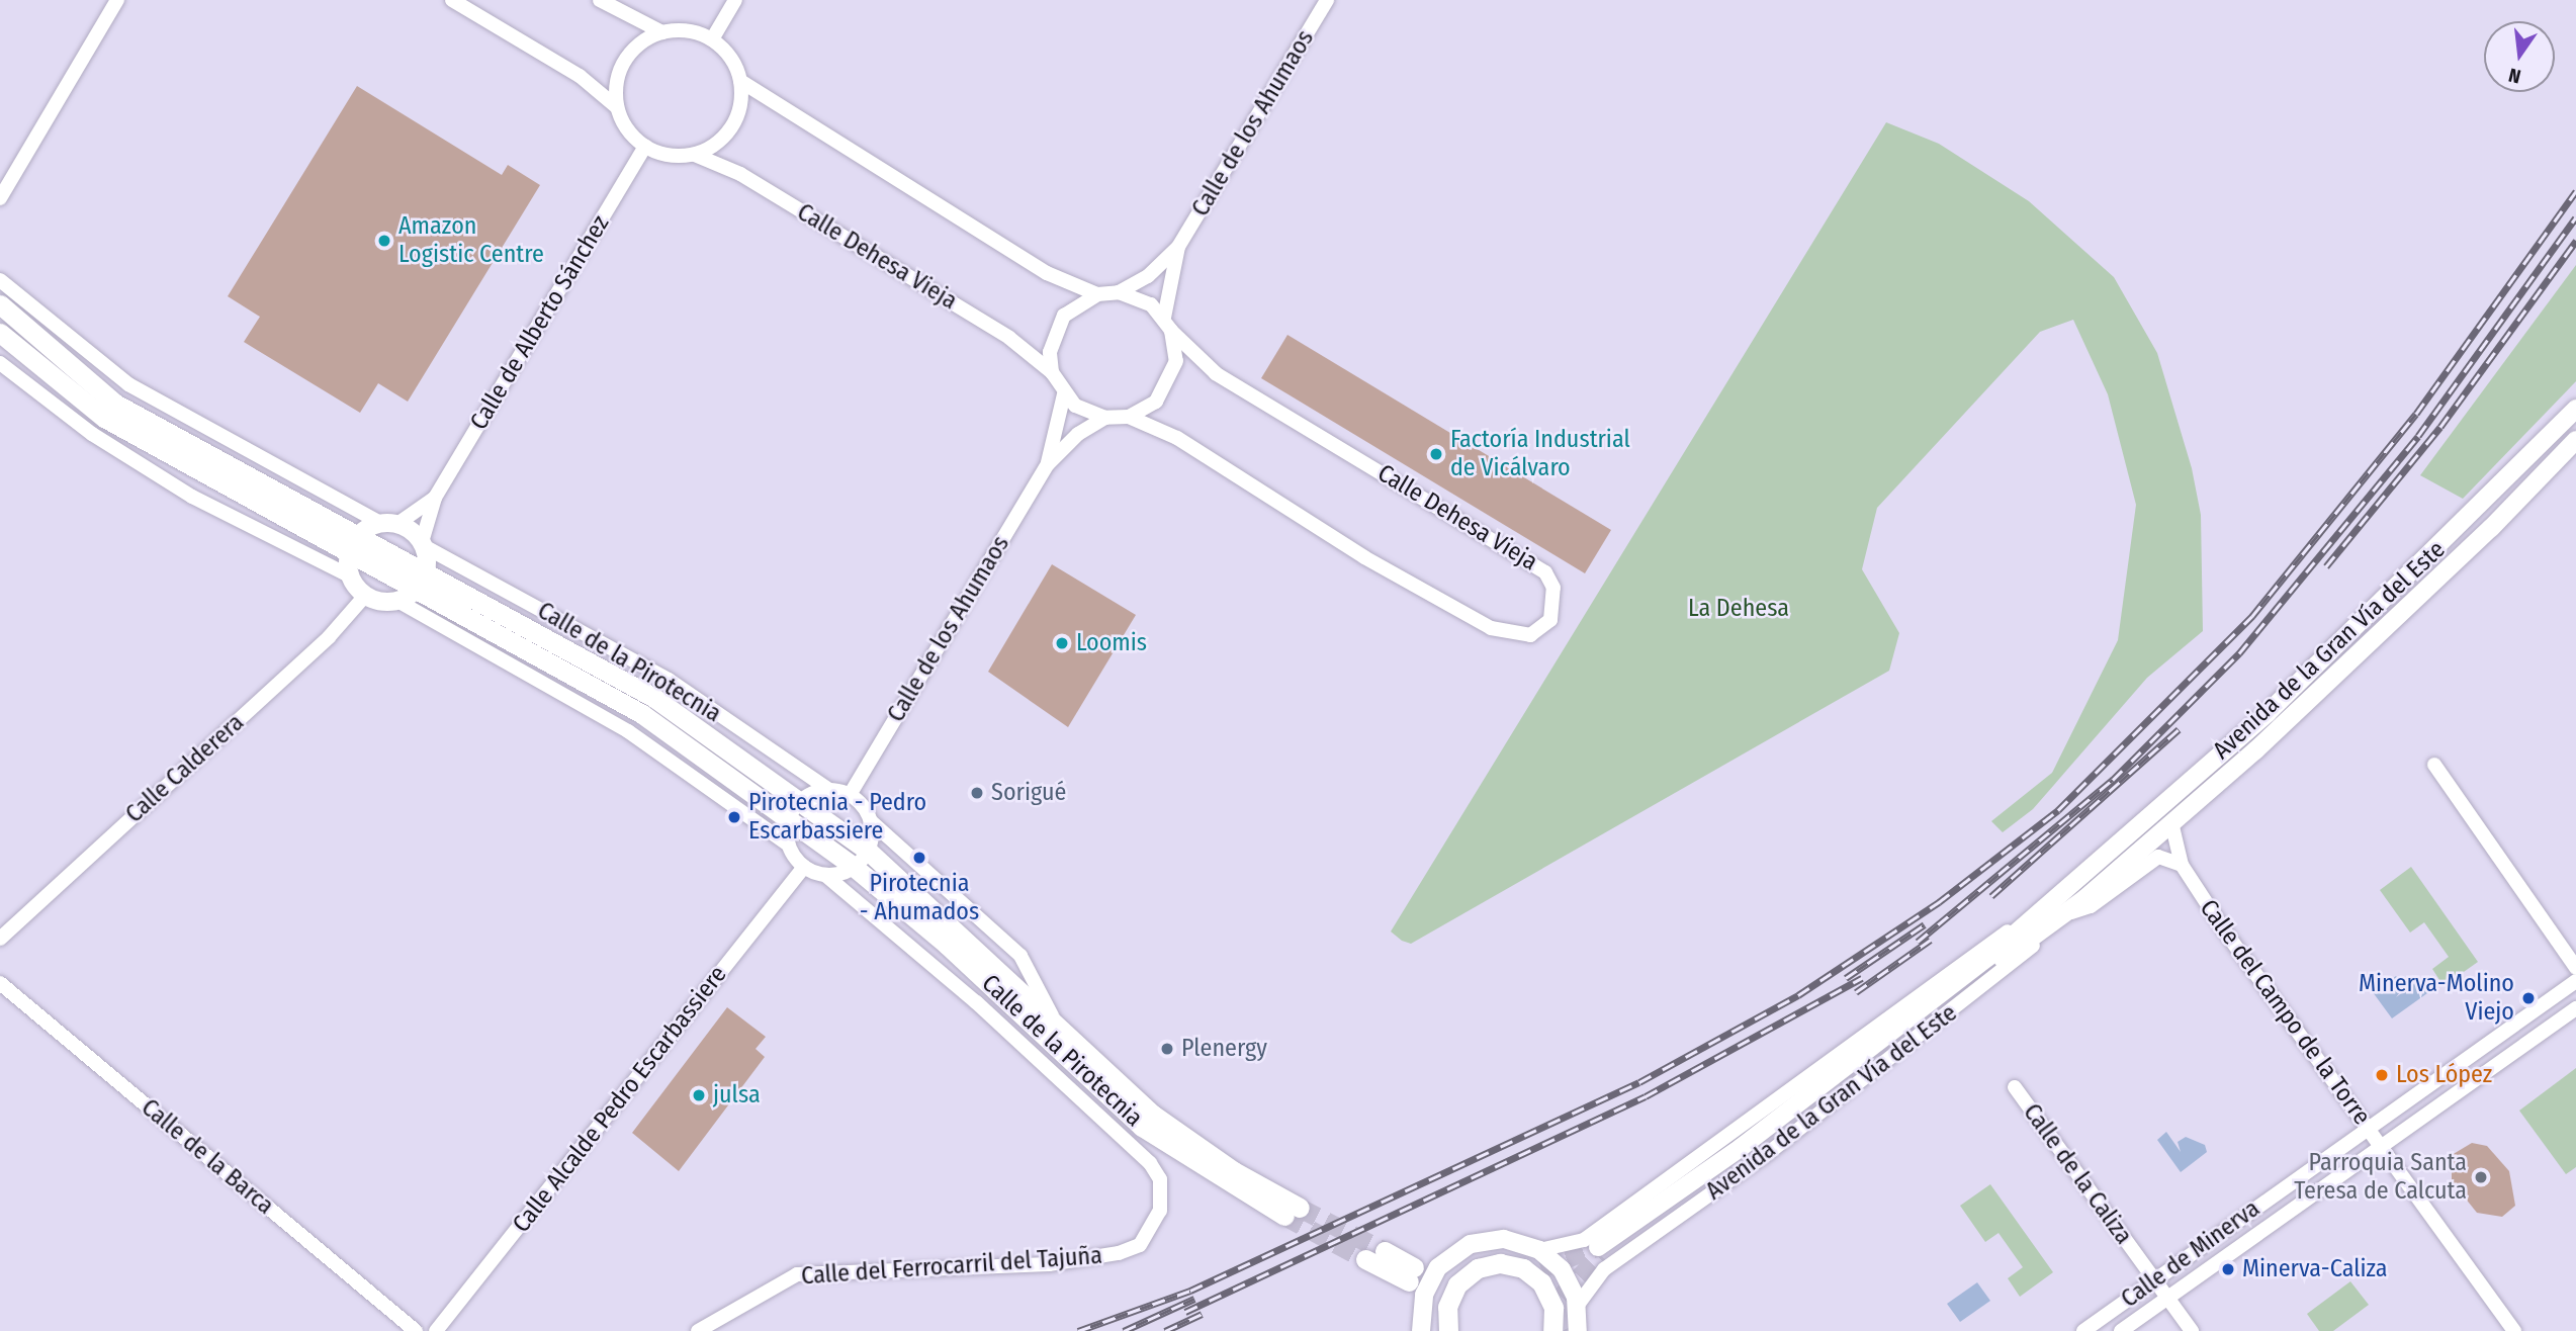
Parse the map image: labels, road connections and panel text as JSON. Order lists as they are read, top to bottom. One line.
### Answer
{"streets":{"main road":["Calle de la Pirotecnia"],"street":["Calle de los Ahumaos","Calle Dehesa Vieja","Calle de Alberto Sánchez","Avenida de la Gran Vía del Este","Calle Calderera","Calle del Campo de la Torre","Calle Alcalde Pedro Escarbassiere","Calle de la Barca","Calle de la Caliza","Calle de Minerva","Calle del Ferrocarril del Tajuña"]},"crossings":[["Calle de los Ahumaos","Calle Dehesa Vieja"],["Calle de los Ahumaos","Calle de la Pirotecnia"],["Calle Dehesa Vieja","Calle de Alberto Sánchez"],["Calle de Alberto Sánchez","Calle de la Pirotecnia"],["Avenida de la Gran Vía del Este","Calle del Campo de la Torre"],["Calle de la Pirotecnia","Calle Alcalde Pedro Escarbassiere"],["Calle de la Pirotecnia","Calle del Ferrocarril del Tajuña"],["Calle del Campo de la Torre","Calle de Minerva"],["Calle de la Caliza","Calle de Minerva"]],"parks":["La Dehesa"],"places":["Amazon Logistic Centre","Factoría Industrial de Vicálvaro","Loomis","Sorigué","Pirotecnia - Pedro Escarbassiere","Pirotecnia - Ahumados","Minerva-Molino Viejo","Plenergy","Los López","julsa","Parroquia Santa Teresa de Calcuta","Minerva-Caliza"],"north":"bottom"}
